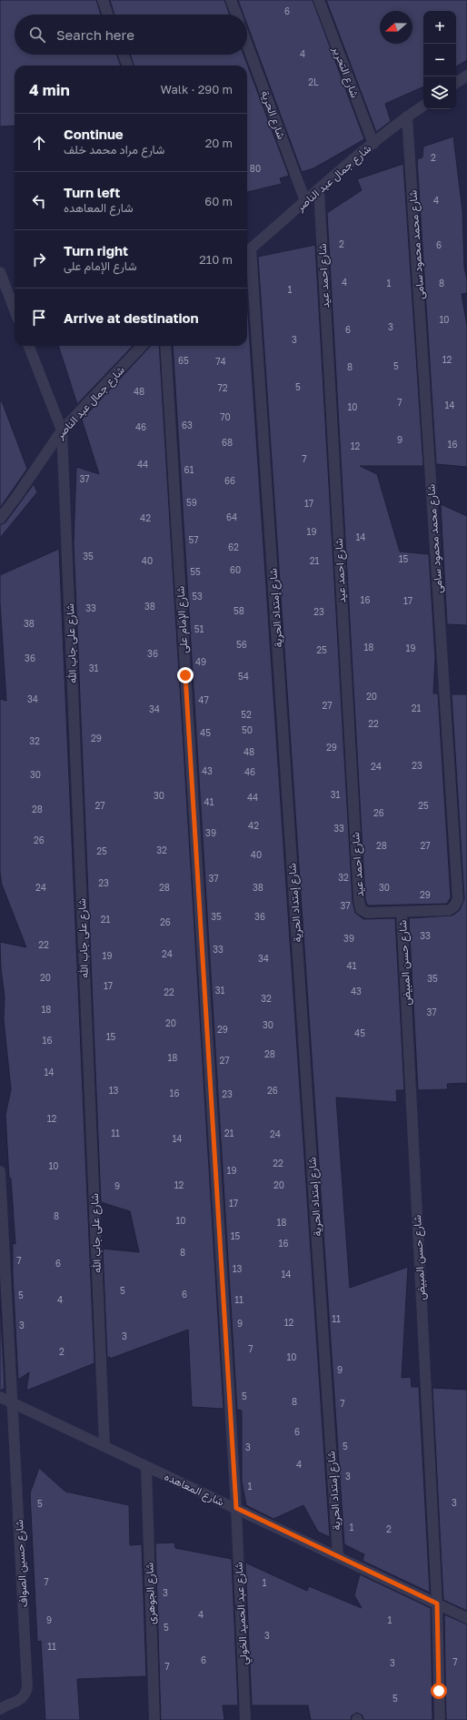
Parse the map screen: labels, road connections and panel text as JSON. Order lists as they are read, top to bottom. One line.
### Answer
{"streets":{"street":["شارع التحرير","شارع الحرية","شارع جمال عبد الناصر","شارع محمد محمود سامى","شارع احمد عيد","شارع إمتداد الحرية","شارع الإمام على","شارع على جاب الله","شارع حسن المبيض","شارع المعاهده","شارع حسين الصواف","شارع الجوهرى","شارع عبد الحميد الخولي"]},"crossings":[["شارع التحرير","شارع جمال عبد الناصر"],["شارع الحرية","شارع جمال عبد الناصر"],["شارع جمال عبد الناصر","شارع محمد محمود سامى"],["شارع جمال عبد الناصر","شارع احمد عيد"],["شارع جمال عبد الناصر","شارع إمتداد الحرية"],["شارع جمال عبد الناصر","شارع على جاب الله"],["شارع محمد محمود سامى","شارع احمد عيد"],["شارع محمد محمود سامى","شارع حسن المبيض"],["شارع احمد عيد","شارع حسن المبيض"],["شارع إمتداد الحرية","شارع المعاهده"],["شارع الإمام على","شارع المعاهده"],["شارع الإمام على","شارع عبد الحميد الخولي"],["شارع على جاب الله","شارع المعاهده"],["شارع حسن المبيض","شارع المعاهده"],["شارع المعاهده","شارع حسين الصواف"],["شارع المعاهده","شارع الجوهرى"],["شارع المعاهده","شارع عبد الحميد الخولي"]],"house_numbers":["6","4","2L","2","80","4","2","6","4","1","8","1","10","3","6","3","12","65","74","5","8","5","72","48","7","14","10","70","63","46","9","68","16","12","7","44","61","37","66","59","17","64","42","19","14","57","62","35","15","40","21","60","55","53","16","17","38","33","58","23","38","51","56","18","19","25","36","36","49","31","54","20","34","47","27","21","34","52","22","50","45","29","32","29","48","23","24","43","46","30","31","30","44","41","27","25","28","26","42","33","39","26","28","27","32","25","40","32","37","23","24","28","38","30","29","37","35","36","21","26","33","39","22","33","24","19","34","41","20","35","17","31","43","22","32","18","37","20","30","29","45","15","16","28","18","27","14","13","26","16","23","12","11","21","24","14","22","10","19","12","20","9","17","8","10","18","15","16","8","7","6","13","14","5","6","5","4","11","11","12","9","3","3","7","2","10","9","5","8","7","6","5","3","4","3","1","3","5","1","2","7","1","3","4","9","1","5","3","11","6","7","3","7","5"],"north":"left","page":{"map_buttons":["+","−"],"search":"Search here","heading":["4 min","Walk · 290 m"],"list":[["Continue","شارع مراد محمد خلف","20 m"],["Turn left","شارع المعاهده","60 m"],["Turn right","شارع الإمام على","210 m"],"Arrive at destination"]}}
